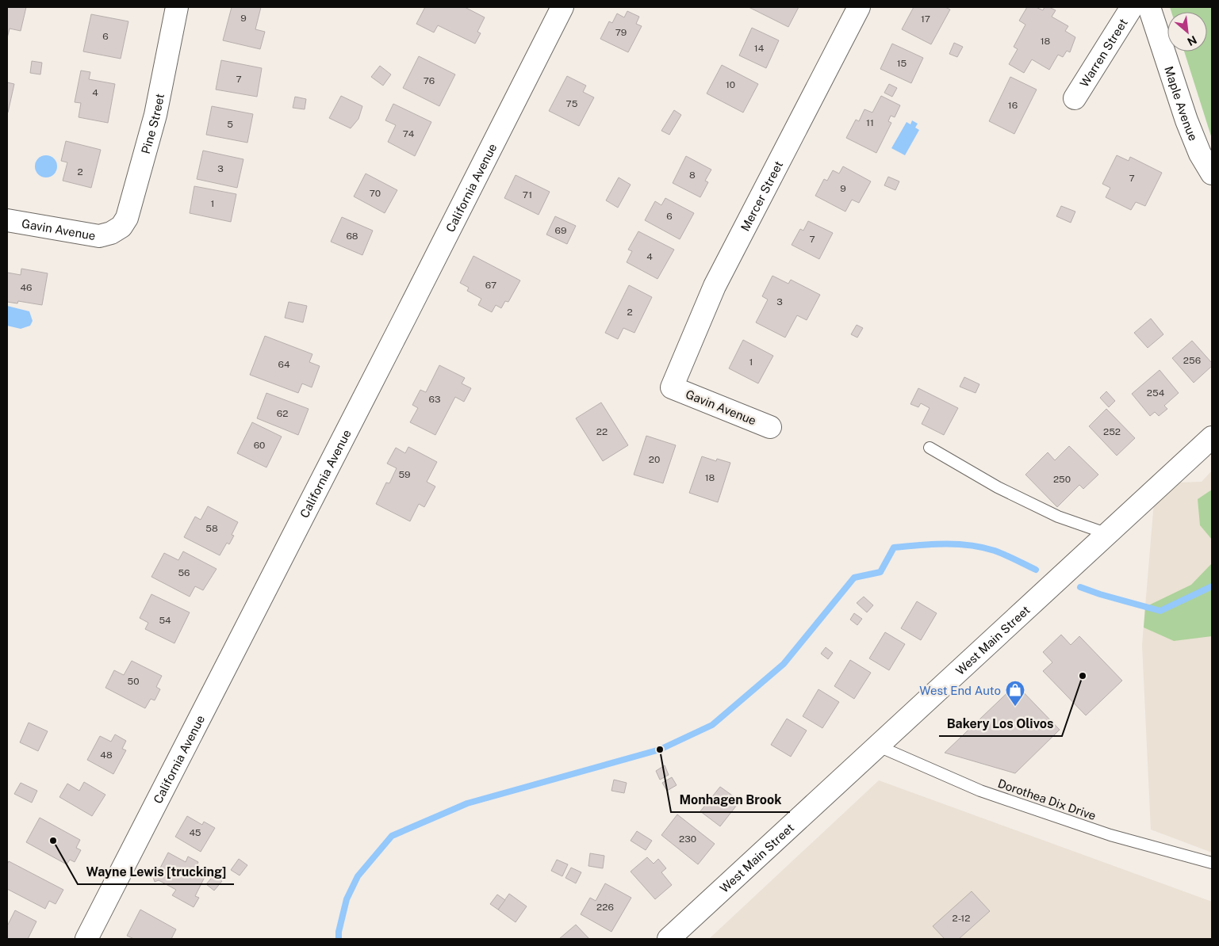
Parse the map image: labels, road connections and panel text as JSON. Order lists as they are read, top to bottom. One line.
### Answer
{"streets":{"street":["Warren Street","Maple Avenue","Pine Street","California Avenue","Mercer Street","Gavin Avenue","West Main Street"],"lane":["Dorothea Dix Drive"]},"crossings":[["Pine Street","Gavin Avenue"],["Mercer Street","Gavin Avenue"],["West Main Street","Dorothea Dix Drive"]],"places":{"other":["Bakery Los Olivos","Monhagen Brook","Wayne Lewis [trucking]"],"shop":["West End Auto"]},"house_numbers":["9","17","79","6","18","14","15","7","76","10","4","75","16","11","5","74","3","2","8","7","9","70","71","1","6","69","68","7","4","67","46","3","2","256","1","64","254","63","62","22","252","60","20","59","18","250","58","56","54","50","48","45","230","226","2-12"],"north":"bottom right"}
